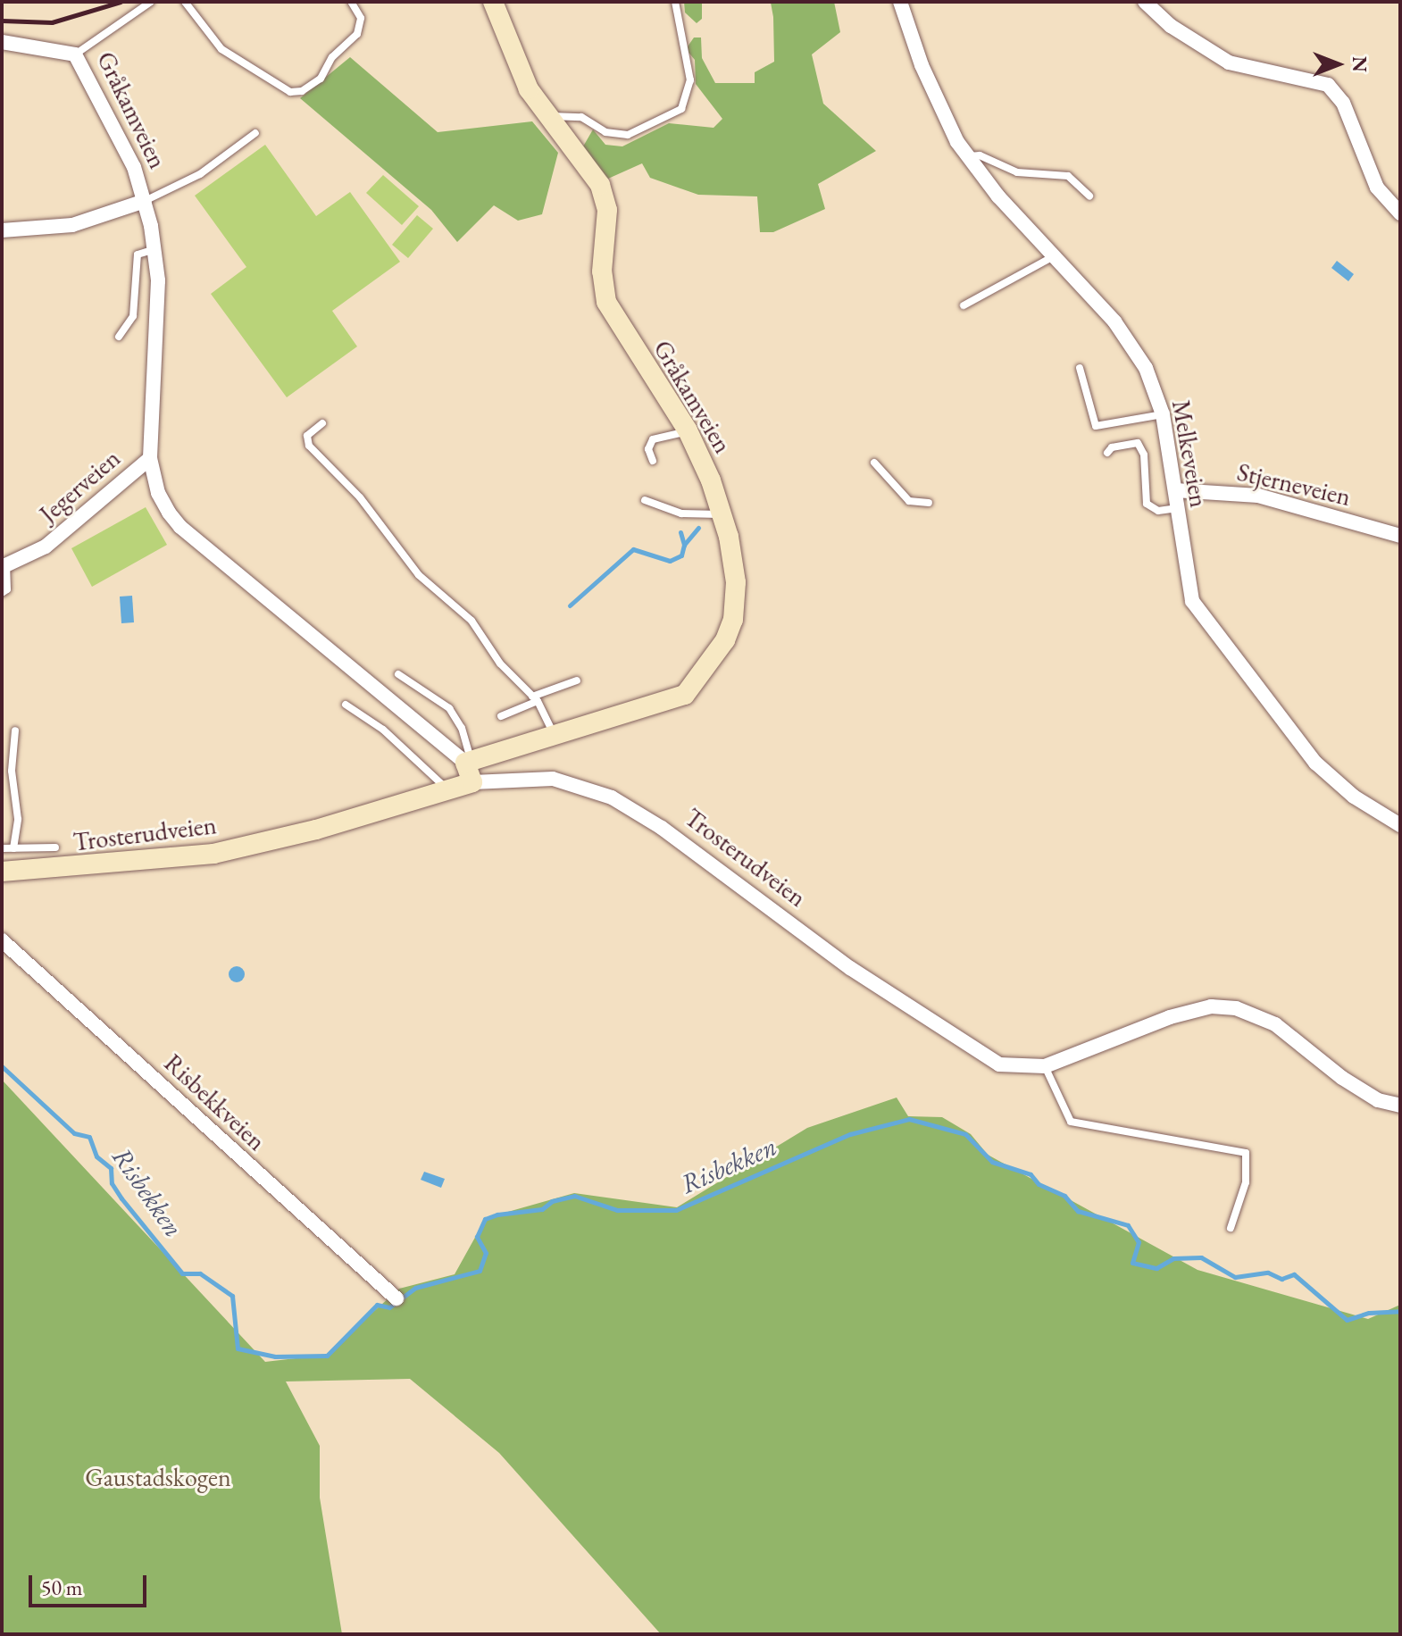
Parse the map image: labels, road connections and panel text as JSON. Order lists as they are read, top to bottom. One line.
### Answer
{"streets":{"street":["Gråkamveien","Melkeveien","Stjerneveien","Jegerveien","Trosterudveien","Risbekkveien"]},"crossings":[["Gråkamveien","Jegerveien"],["Melkeveien","Stjerneveien"]],"water":["Risbekken"],"parks":["Gaustadskogen"],"scale_bar":"50 m","north":"right"}
